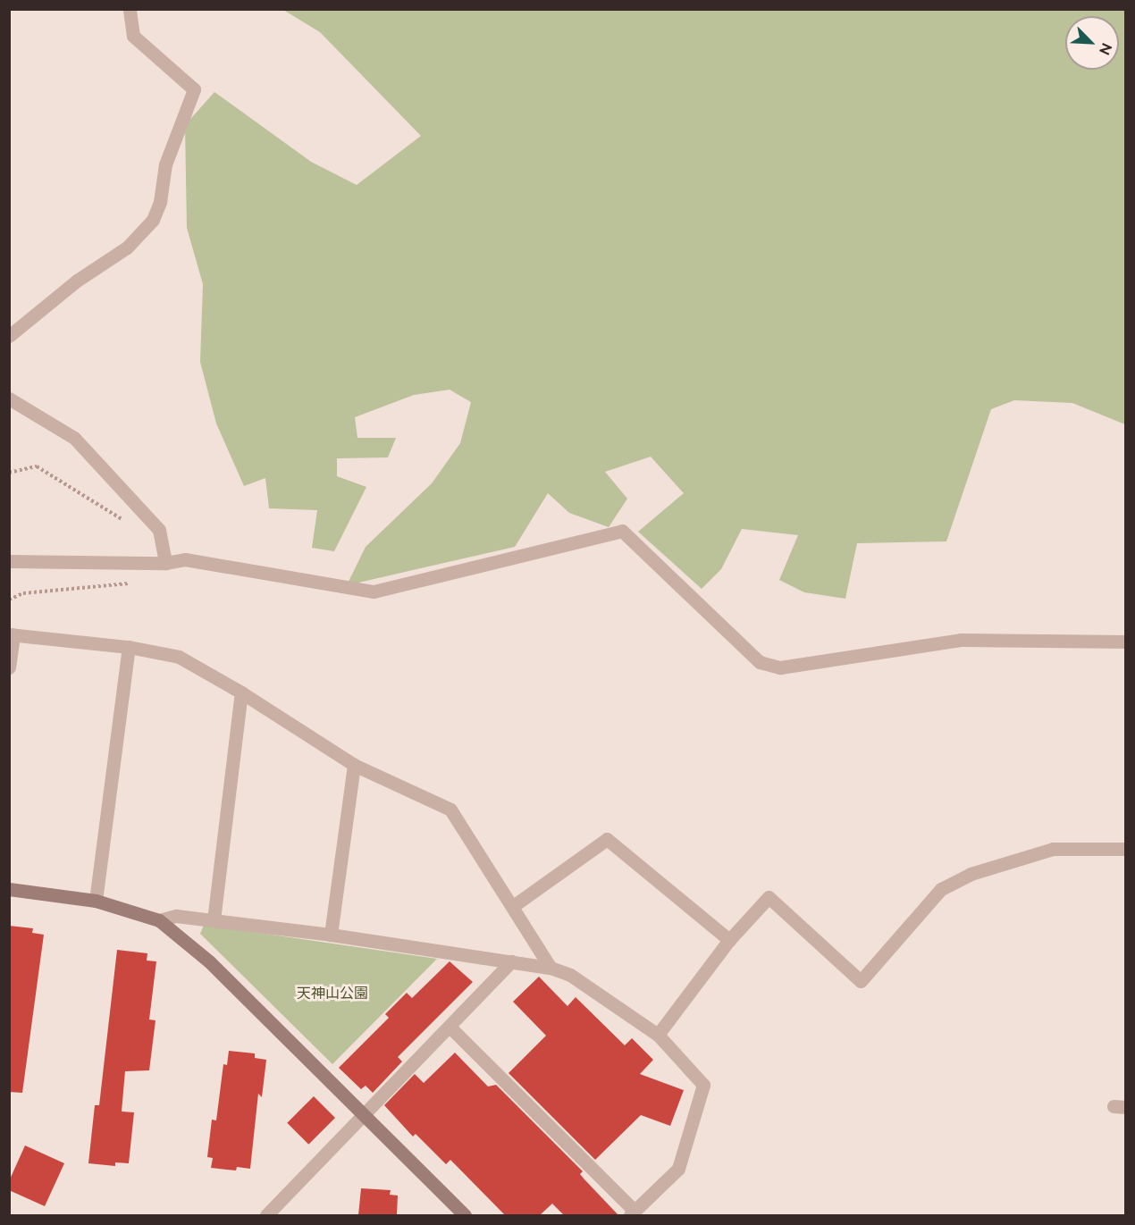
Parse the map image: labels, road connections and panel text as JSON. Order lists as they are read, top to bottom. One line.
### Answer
{"parks":["天神山公園"],"north":"bottom right"}
